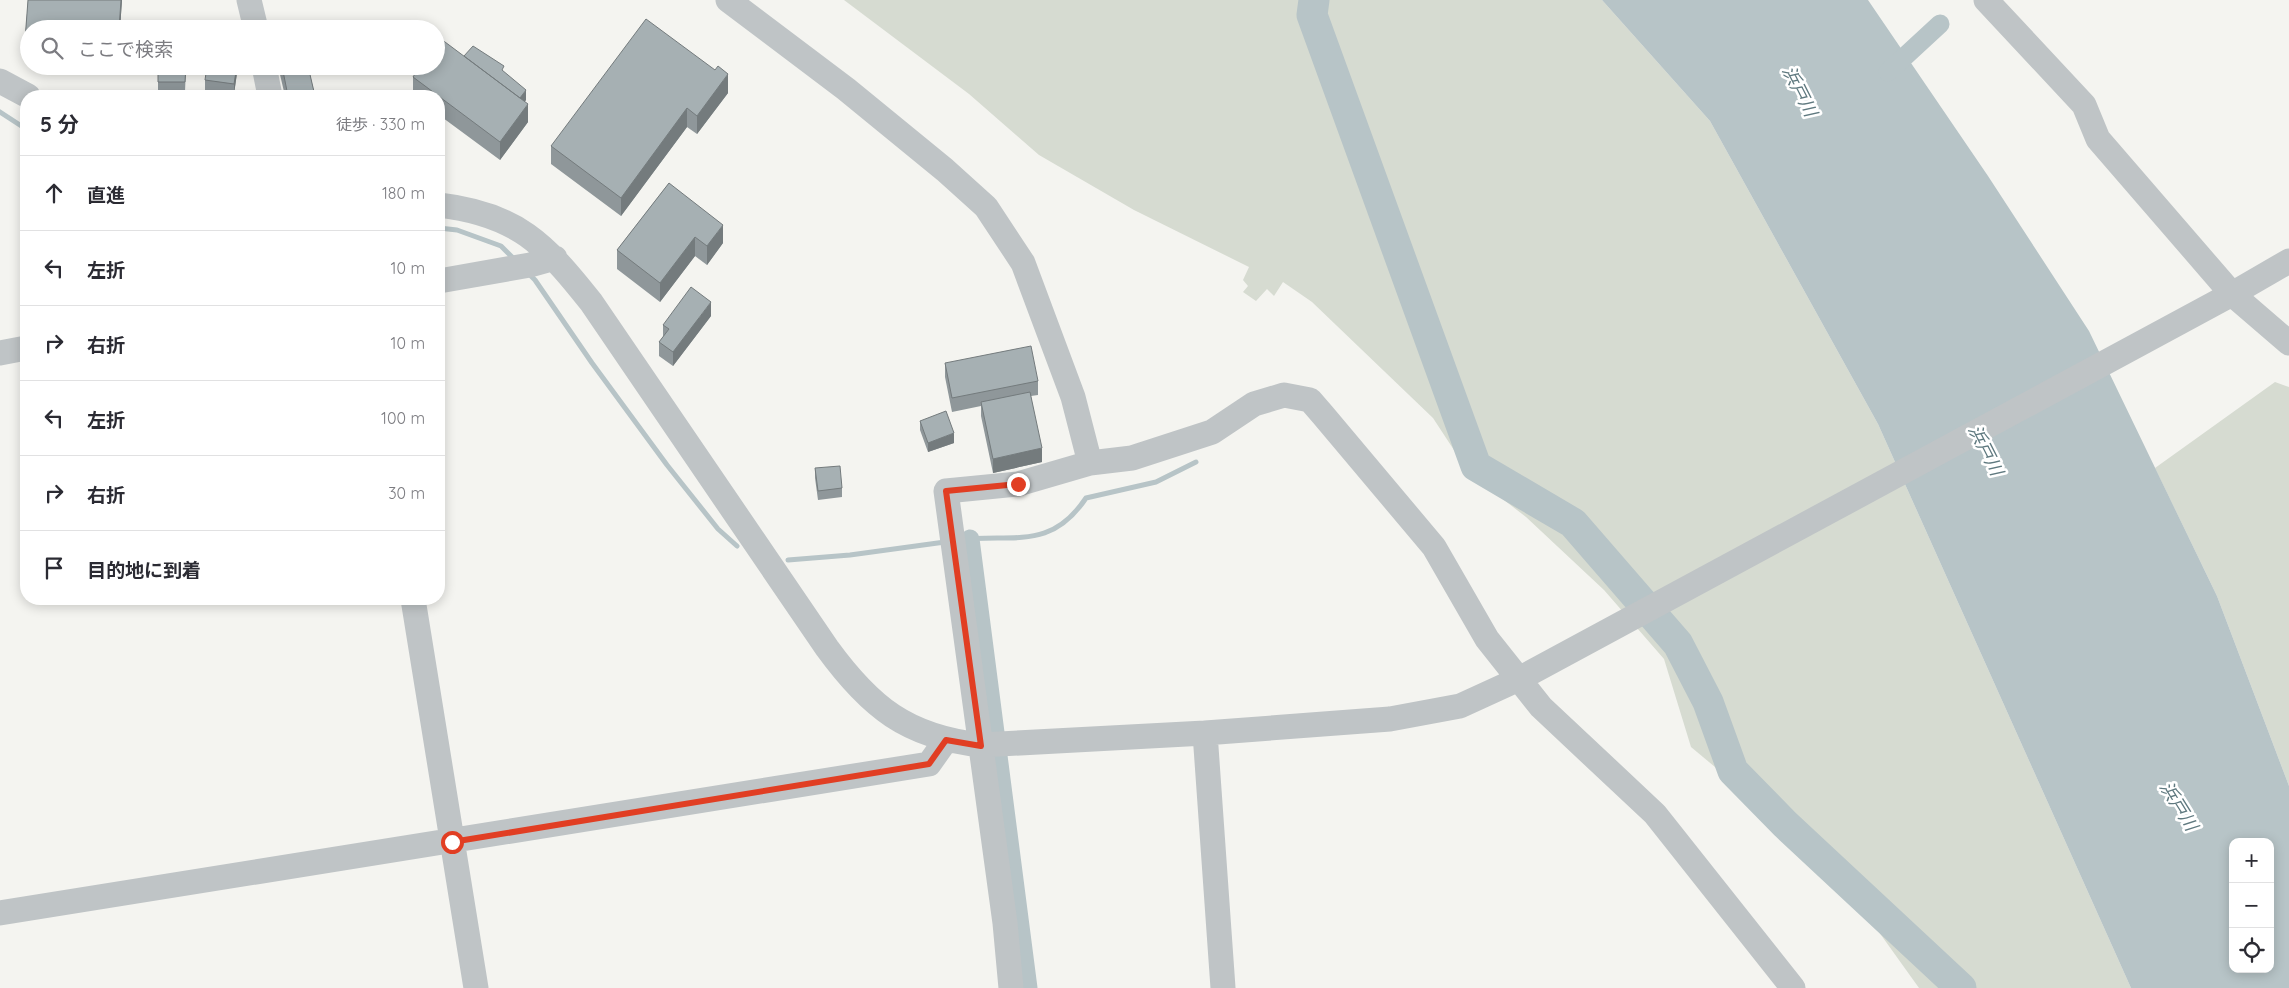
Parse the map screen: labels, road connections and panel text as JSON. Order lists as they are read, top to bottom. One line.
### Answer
{"water":["浜戸川"],"page":{"search":"ここで検索","heading":["5 分","徒歩 · 330 m"],"list":[["直進","180 m"],["左折","10 m"],["右折","10 m"],["左折","100 m"],["右折","30 m"],"目的地に到着"],"map_buttons":["+","−"]}}
